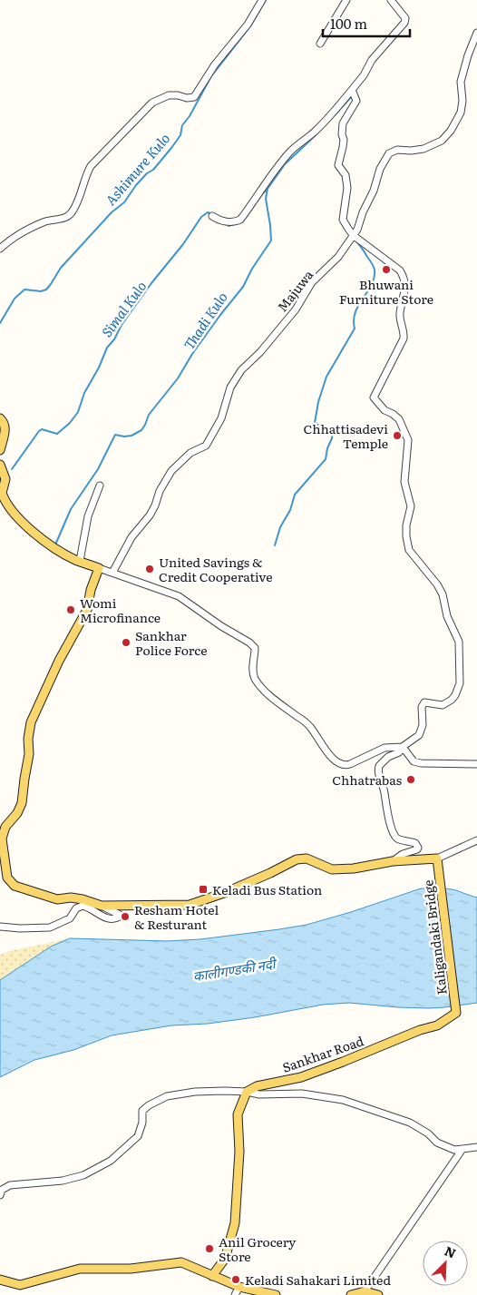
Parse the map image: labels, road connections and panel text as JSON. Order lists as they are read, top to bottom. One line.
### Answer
{"streets":{"main road":["Kaligandaki Bridge","Sankhar Road"],"street":["Majuwa"]},"crossings":[["Kaligandaki Bridge","Sankhar Road"]],"water":["Ashimure Kulo","Simal Kulo","Thadi Kulo","कालीगण्डकी नदी"],"places":{"other":["Bhuwani Furniture Store","Chhattisadevi Temple","United Savings & Credit Cooperative","Womi Microfinance","Sankhar Police Force","Chhatrabas","Resham Hotel & Resturant","Anil Grocery Store","Keladi Sahakari Limited"],"transit":["Keladi Bus Station"]},"scale_bar":"100 m","north":"top right"}
